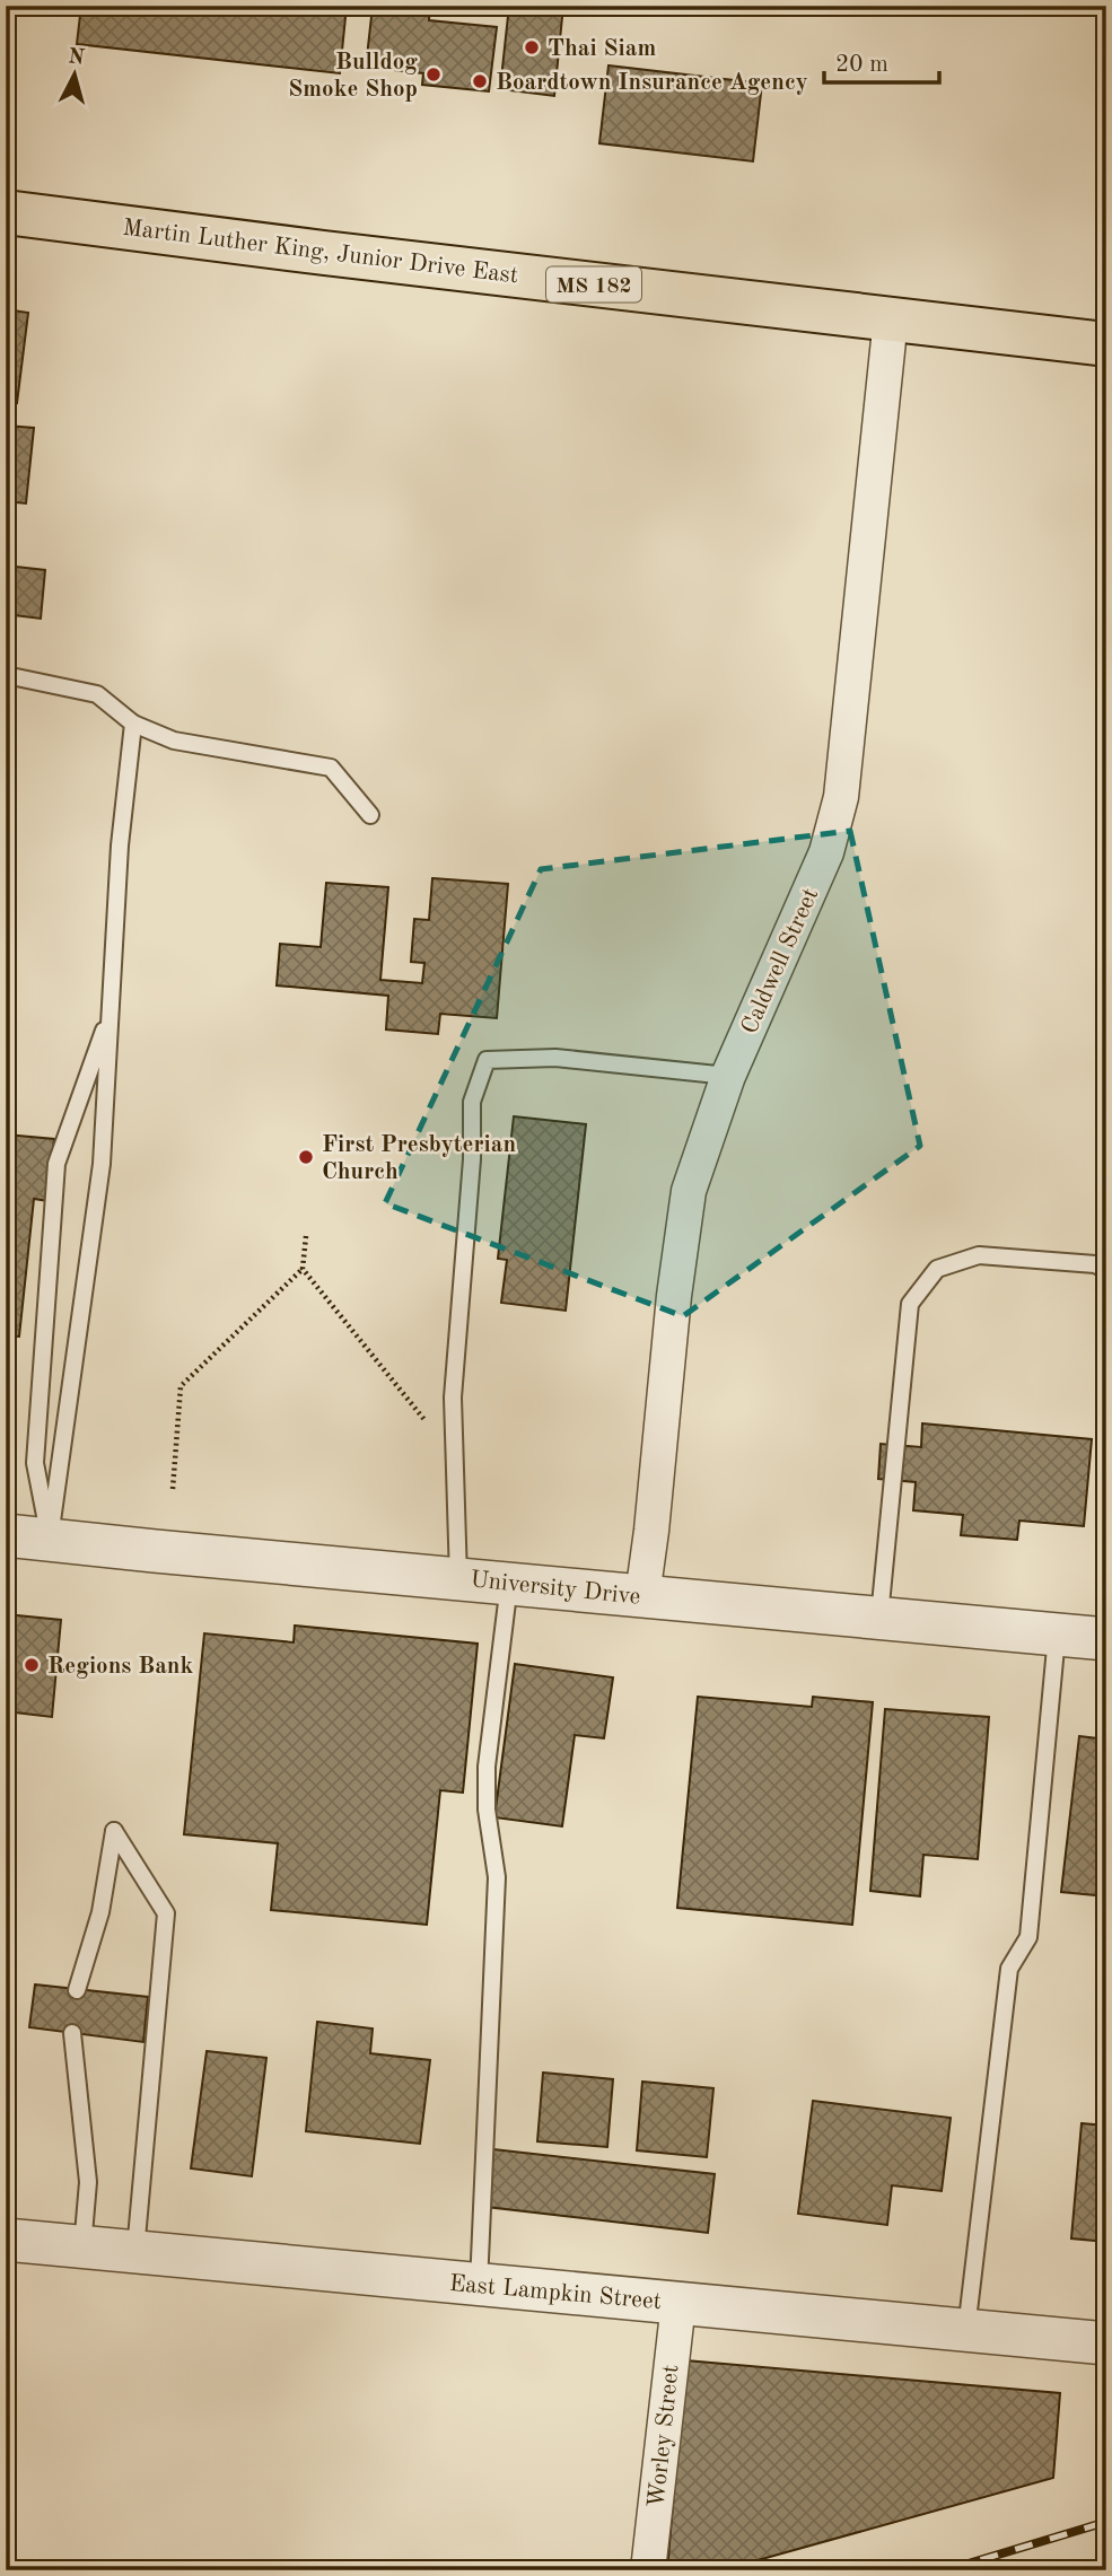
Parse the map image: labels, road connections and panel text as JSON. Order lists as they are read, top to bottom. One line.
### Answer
{"streets":{"main road":["Martin Luther King, Junior Drive East","MS 182"],"street":["Caldwell Street","University Drive","East Lampkin Street","Worley Street"]},"crossings":[["Martin Luther King, Junior Drive East","Caldwell Street"],["Caldwell Street","University Drive"],["East Lampkin Street","Worley Street"]],"places":["Thai Siam","Bulldog Smoke Shop","Boardtown Insurance Agency","First Presbyterian Church","Regions Bank"],"scale_bar":"20 m","north":"top"}
